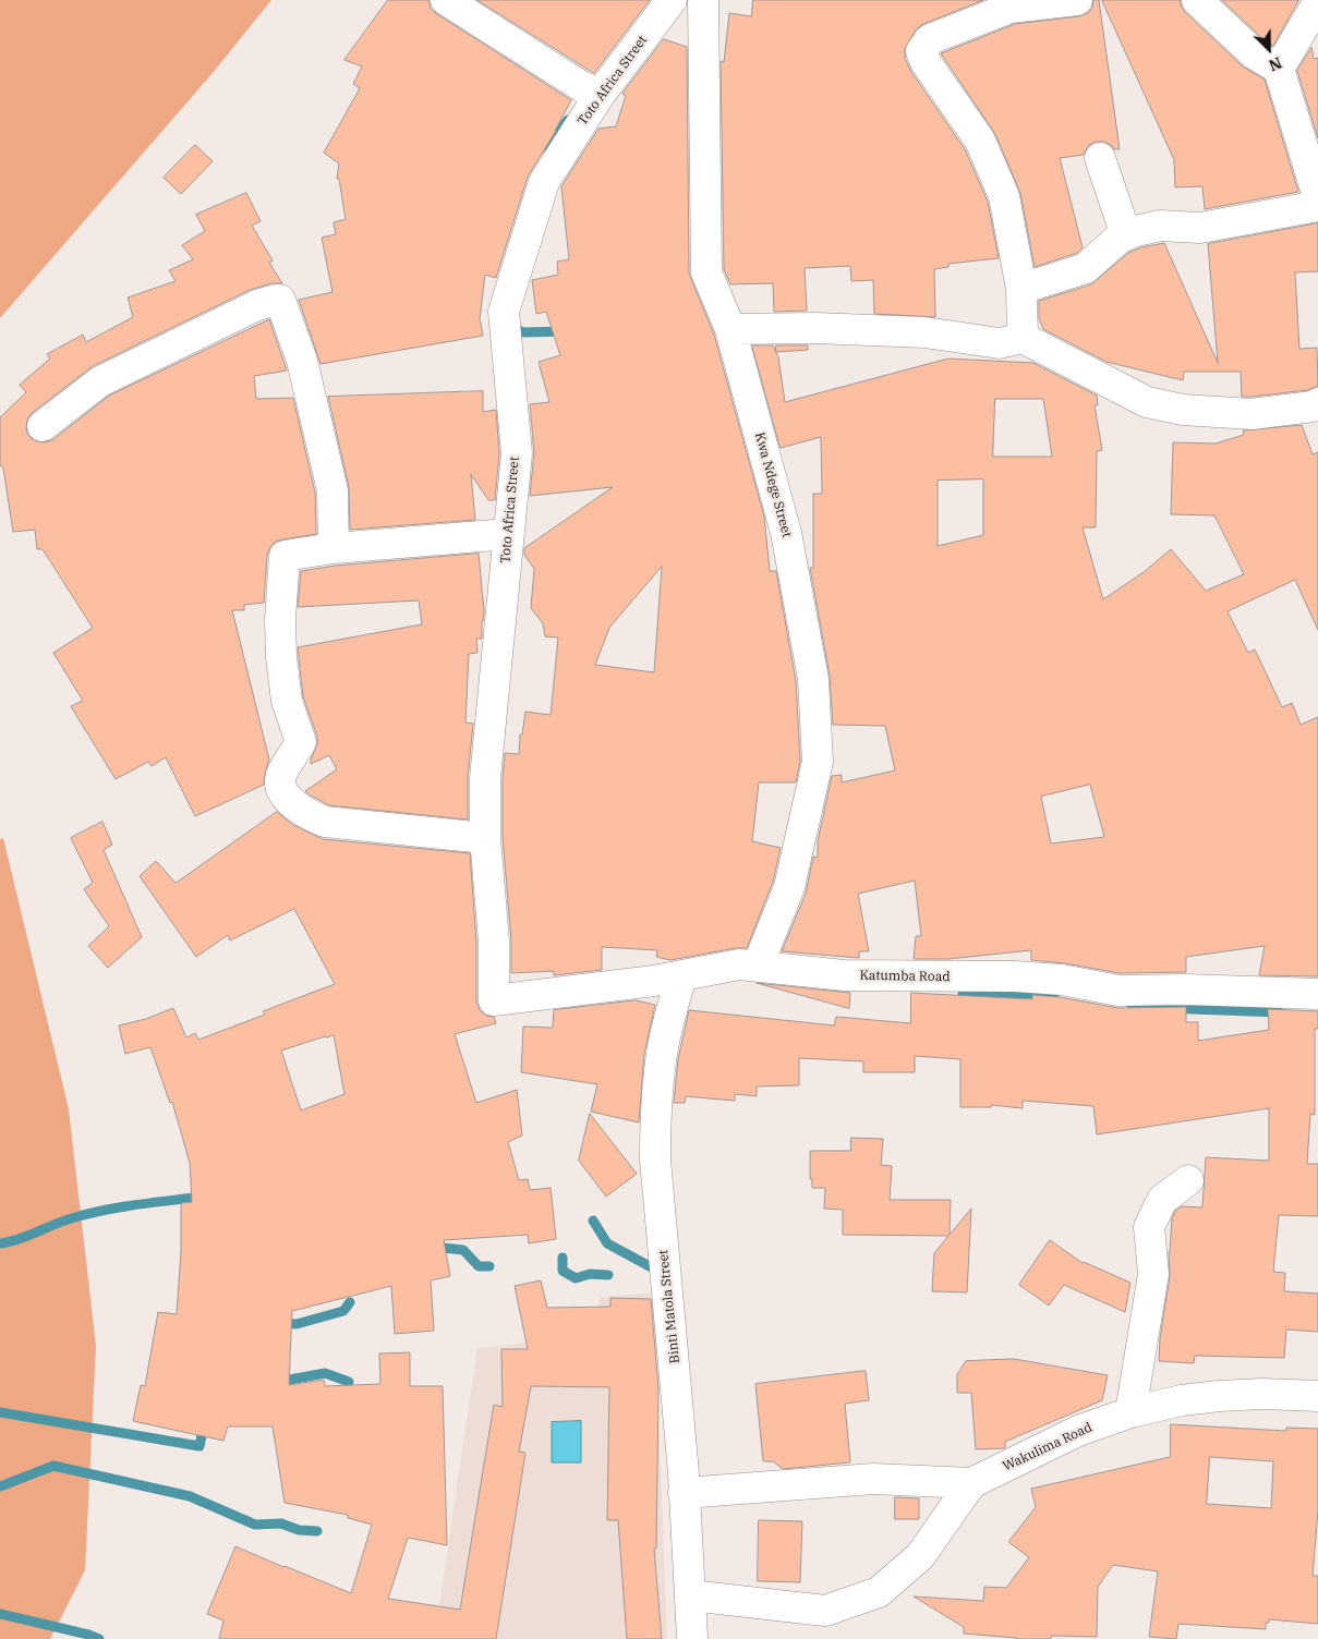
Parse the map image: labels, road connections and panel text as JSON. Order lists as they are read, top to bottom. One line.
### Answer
{"streets":{"street":["Toto Africa Street","Kwa Ndege Street","Katumba Road","Binti Matola Street","Wakulima Road"]},"crossings":[["Toto Africa Street","Katumba Road"],["Kwa Ndege Street","Katumba Road"],["Katumba Road","Binti Matola Street"],["Binti Matola Street","Wakulima Road"]],"north":"bottom right"}
